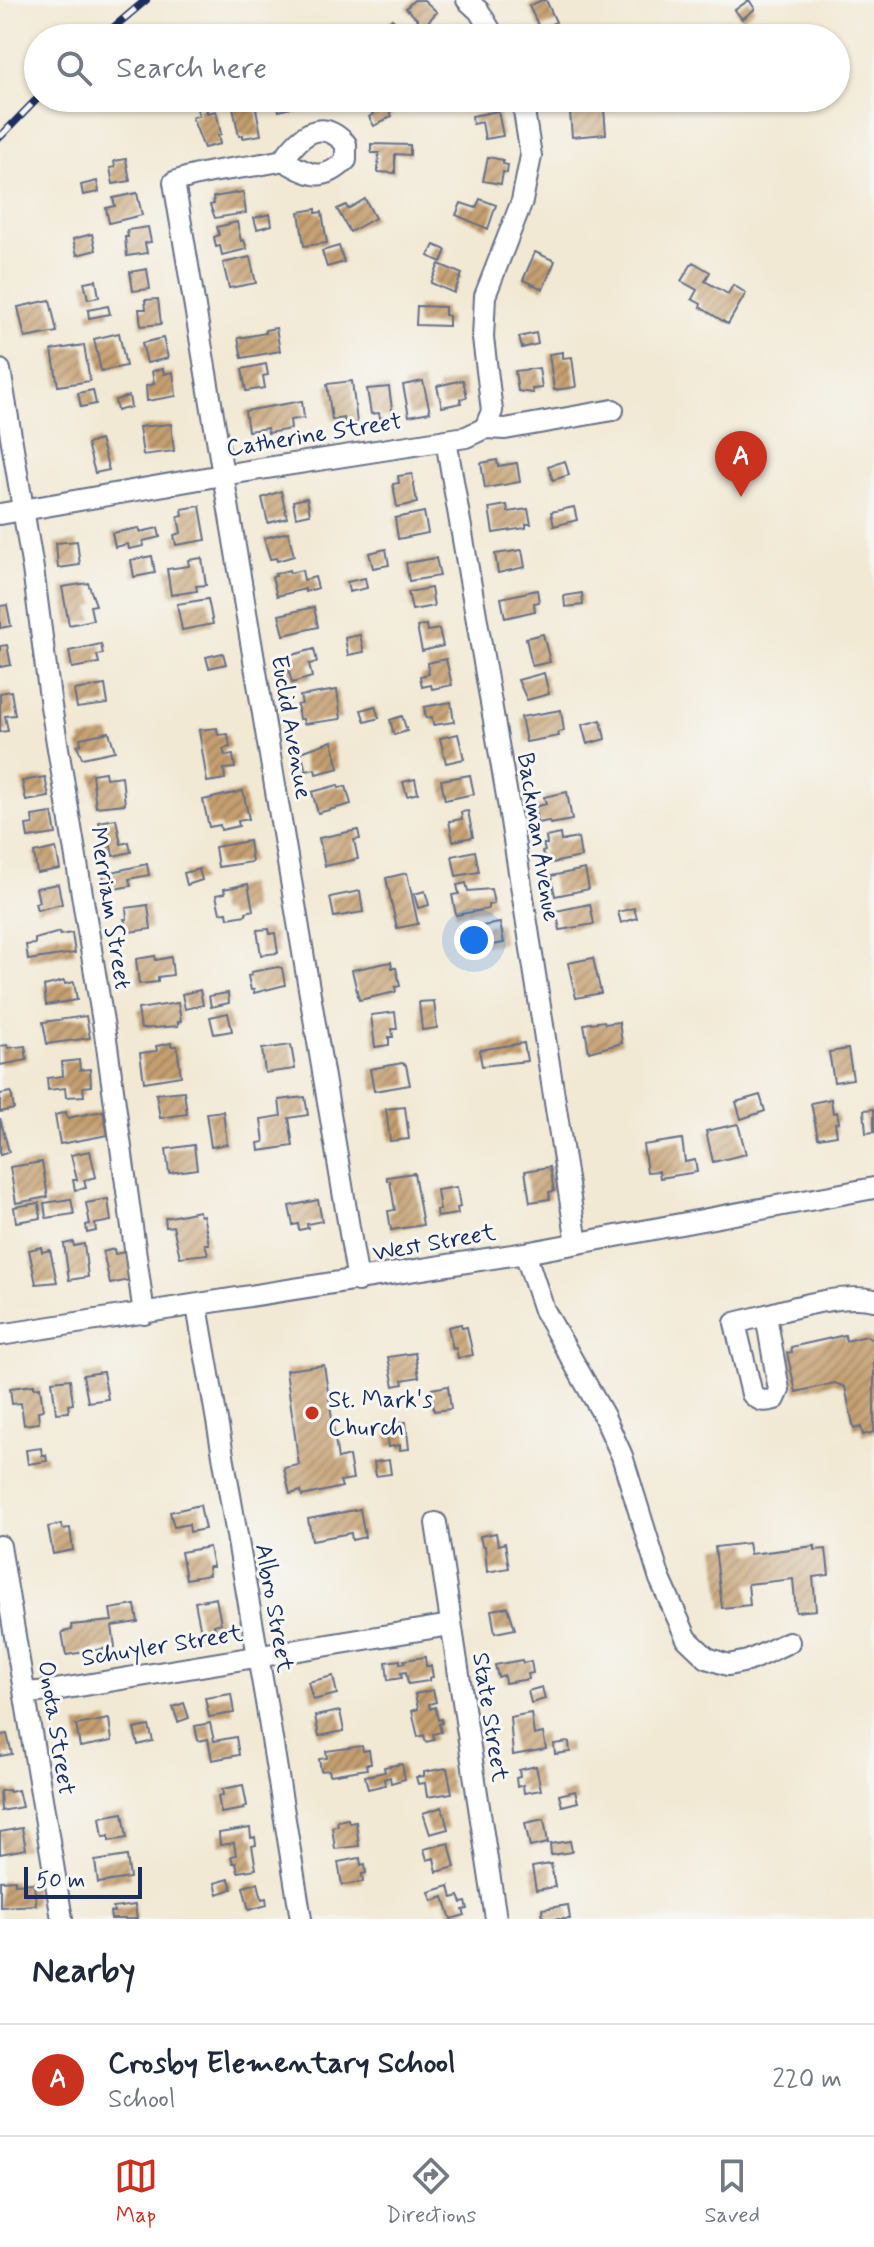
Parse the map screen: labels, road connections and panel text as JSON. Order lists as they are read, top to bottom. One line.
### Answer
{"streets":{"street":["Catherine Street","Euclid Avenue","Backman Avenue","Merriam Street","West Street","Albro Street","Schuyler Street","State Street","Onota Street"]},"crossings":[["Catherine Street","Euclid Avenue"],["Catherine Street","Backman Avenue"],["Catherine Street","Merriam Street"],["Euclid Avenue","West Street"],["Backman Avenue","West Street"],["Merriam Street","West Street"],["West Street","Albro Street"],["Albro Street","Schuyler Street"],["Schuyler Street","State Street"],["Schuyler Street","Onota Street"]],"places":["St. Mark's Church"],"scale_bar":"50 m","page":{"search":"Search here","pins":"A","scale":"50 m","heading":"Nearby","list":[{"mark":"A","name":"Crosby Elementary School","note":"School","value":"220 m"}],"nav":["Map","Directions","Saved"]}}
